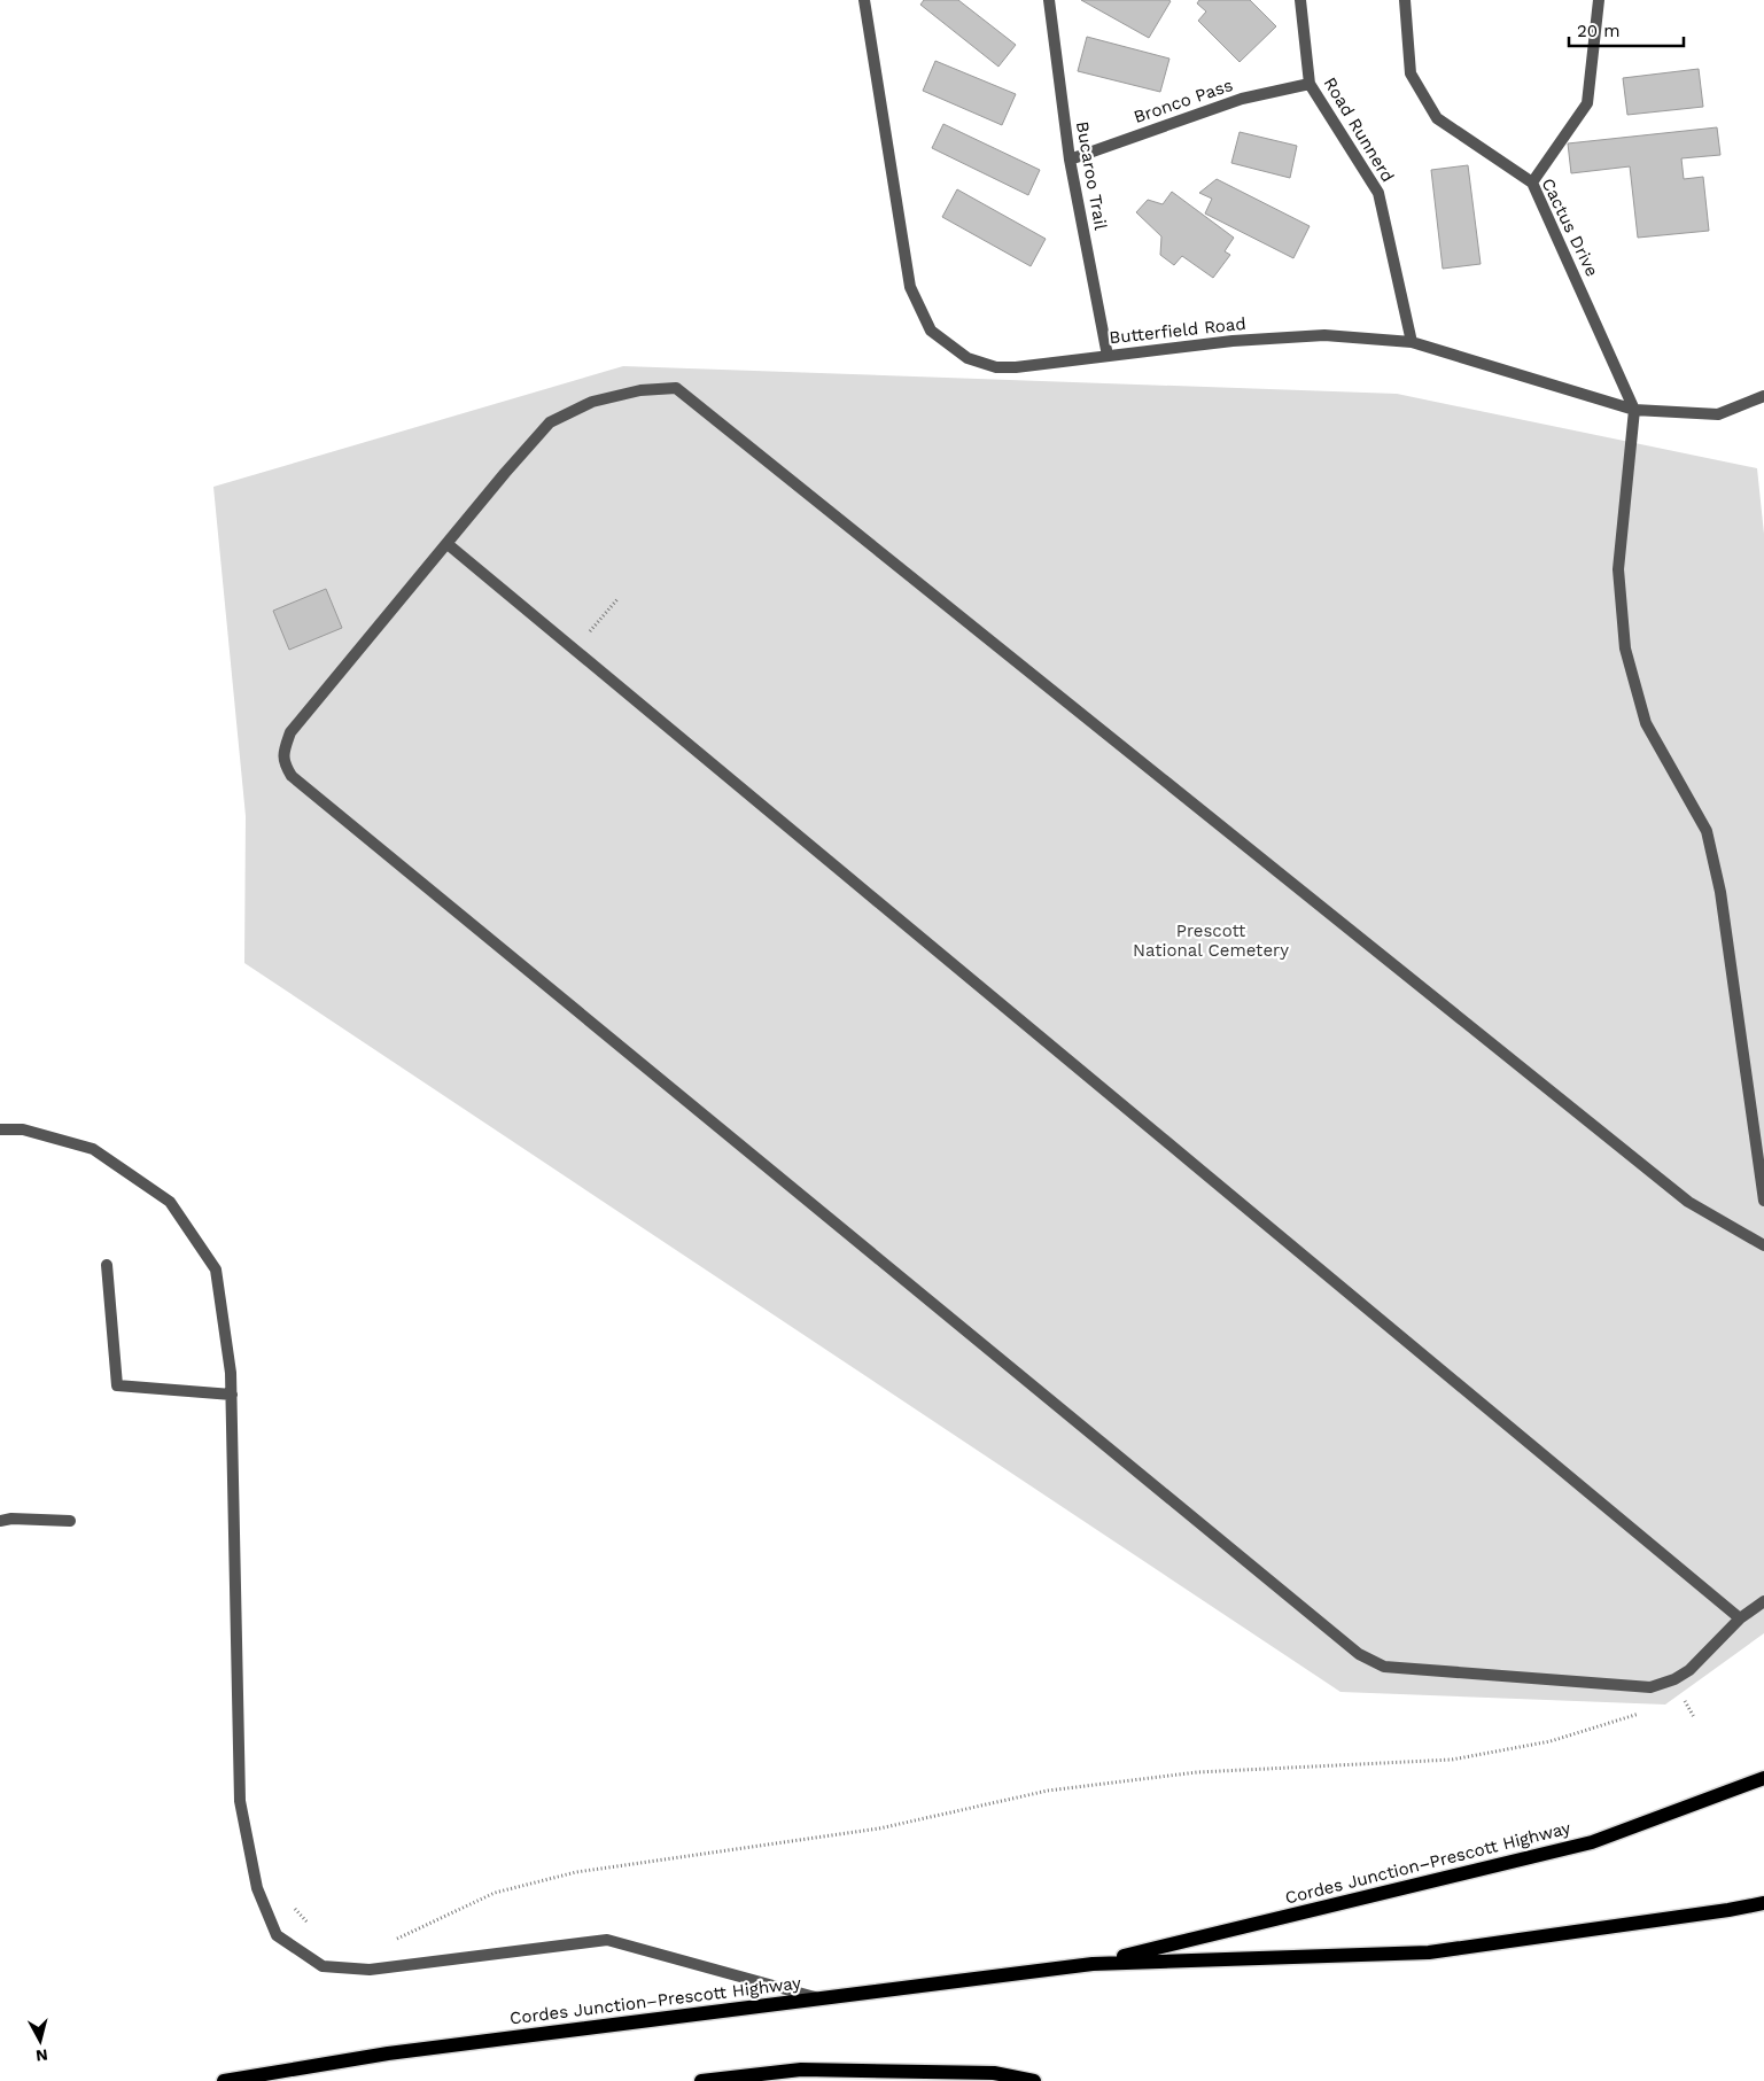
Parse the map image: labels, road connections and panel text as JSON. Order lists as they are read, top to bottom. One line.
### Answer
{"streets":{"main road":["Cordes Junction–Prescott Highway"],"street":["Bronco Pass","Road Runnerd","Bucaroo Trail","Cactus Drive","Butterfield Road"]},"crossings":[["Bronco Pass","Road Runnerd"],["Bronco Pass","Bucaroo Trail"],["Road Runnerd","Butterfield Road"],["Bucaroo Trail","Butterfield Road"],["Cactus Drive","Butterfield Road"]],"parks":["Prescott National Cemetery"],"scale_bar":"20 m","north":"bottom"}
